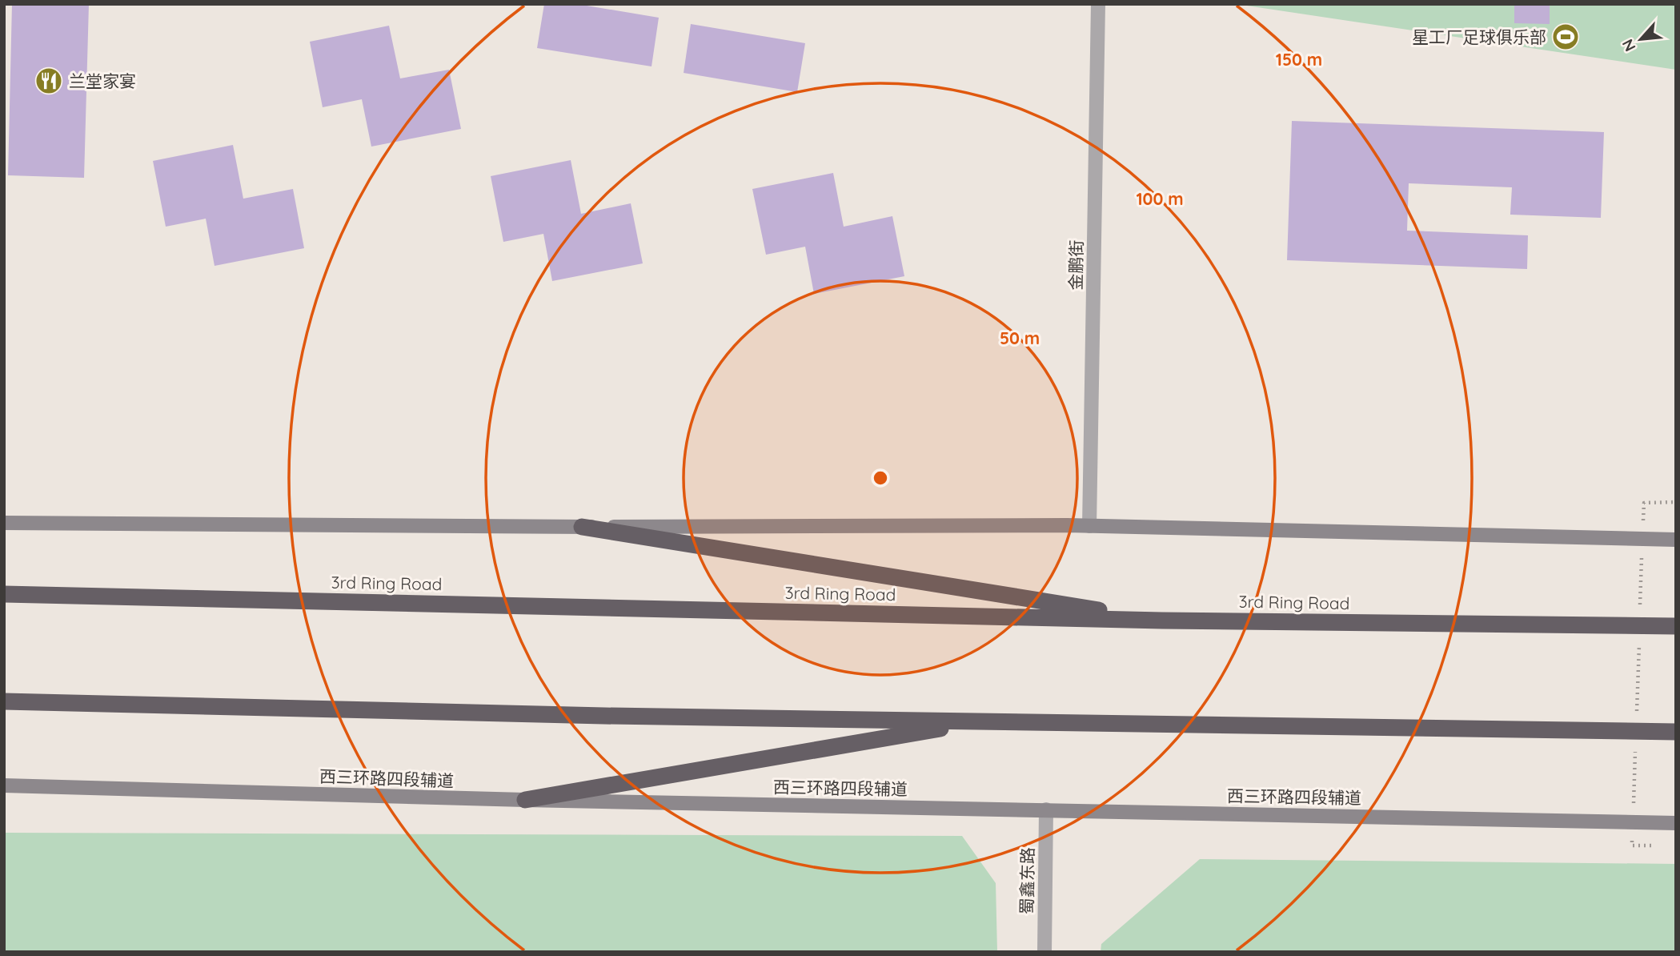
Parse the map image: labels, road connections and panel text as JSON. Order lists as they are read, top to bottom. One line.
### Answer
{"streets":{"highway":["3rd Ring Road"],"main road":["西三环路四段辅道"],"street":["金鹏街","蜀鑫东路"]},"crossings":[["西三环路四段辅道","蜀鑫东路"]],"places":{"sports":["星工厂足球俱乐部"],"restaurant":["兰堂家宴"]},"north":"bottom left","rings":["150 m","100 m","50 m"]}
